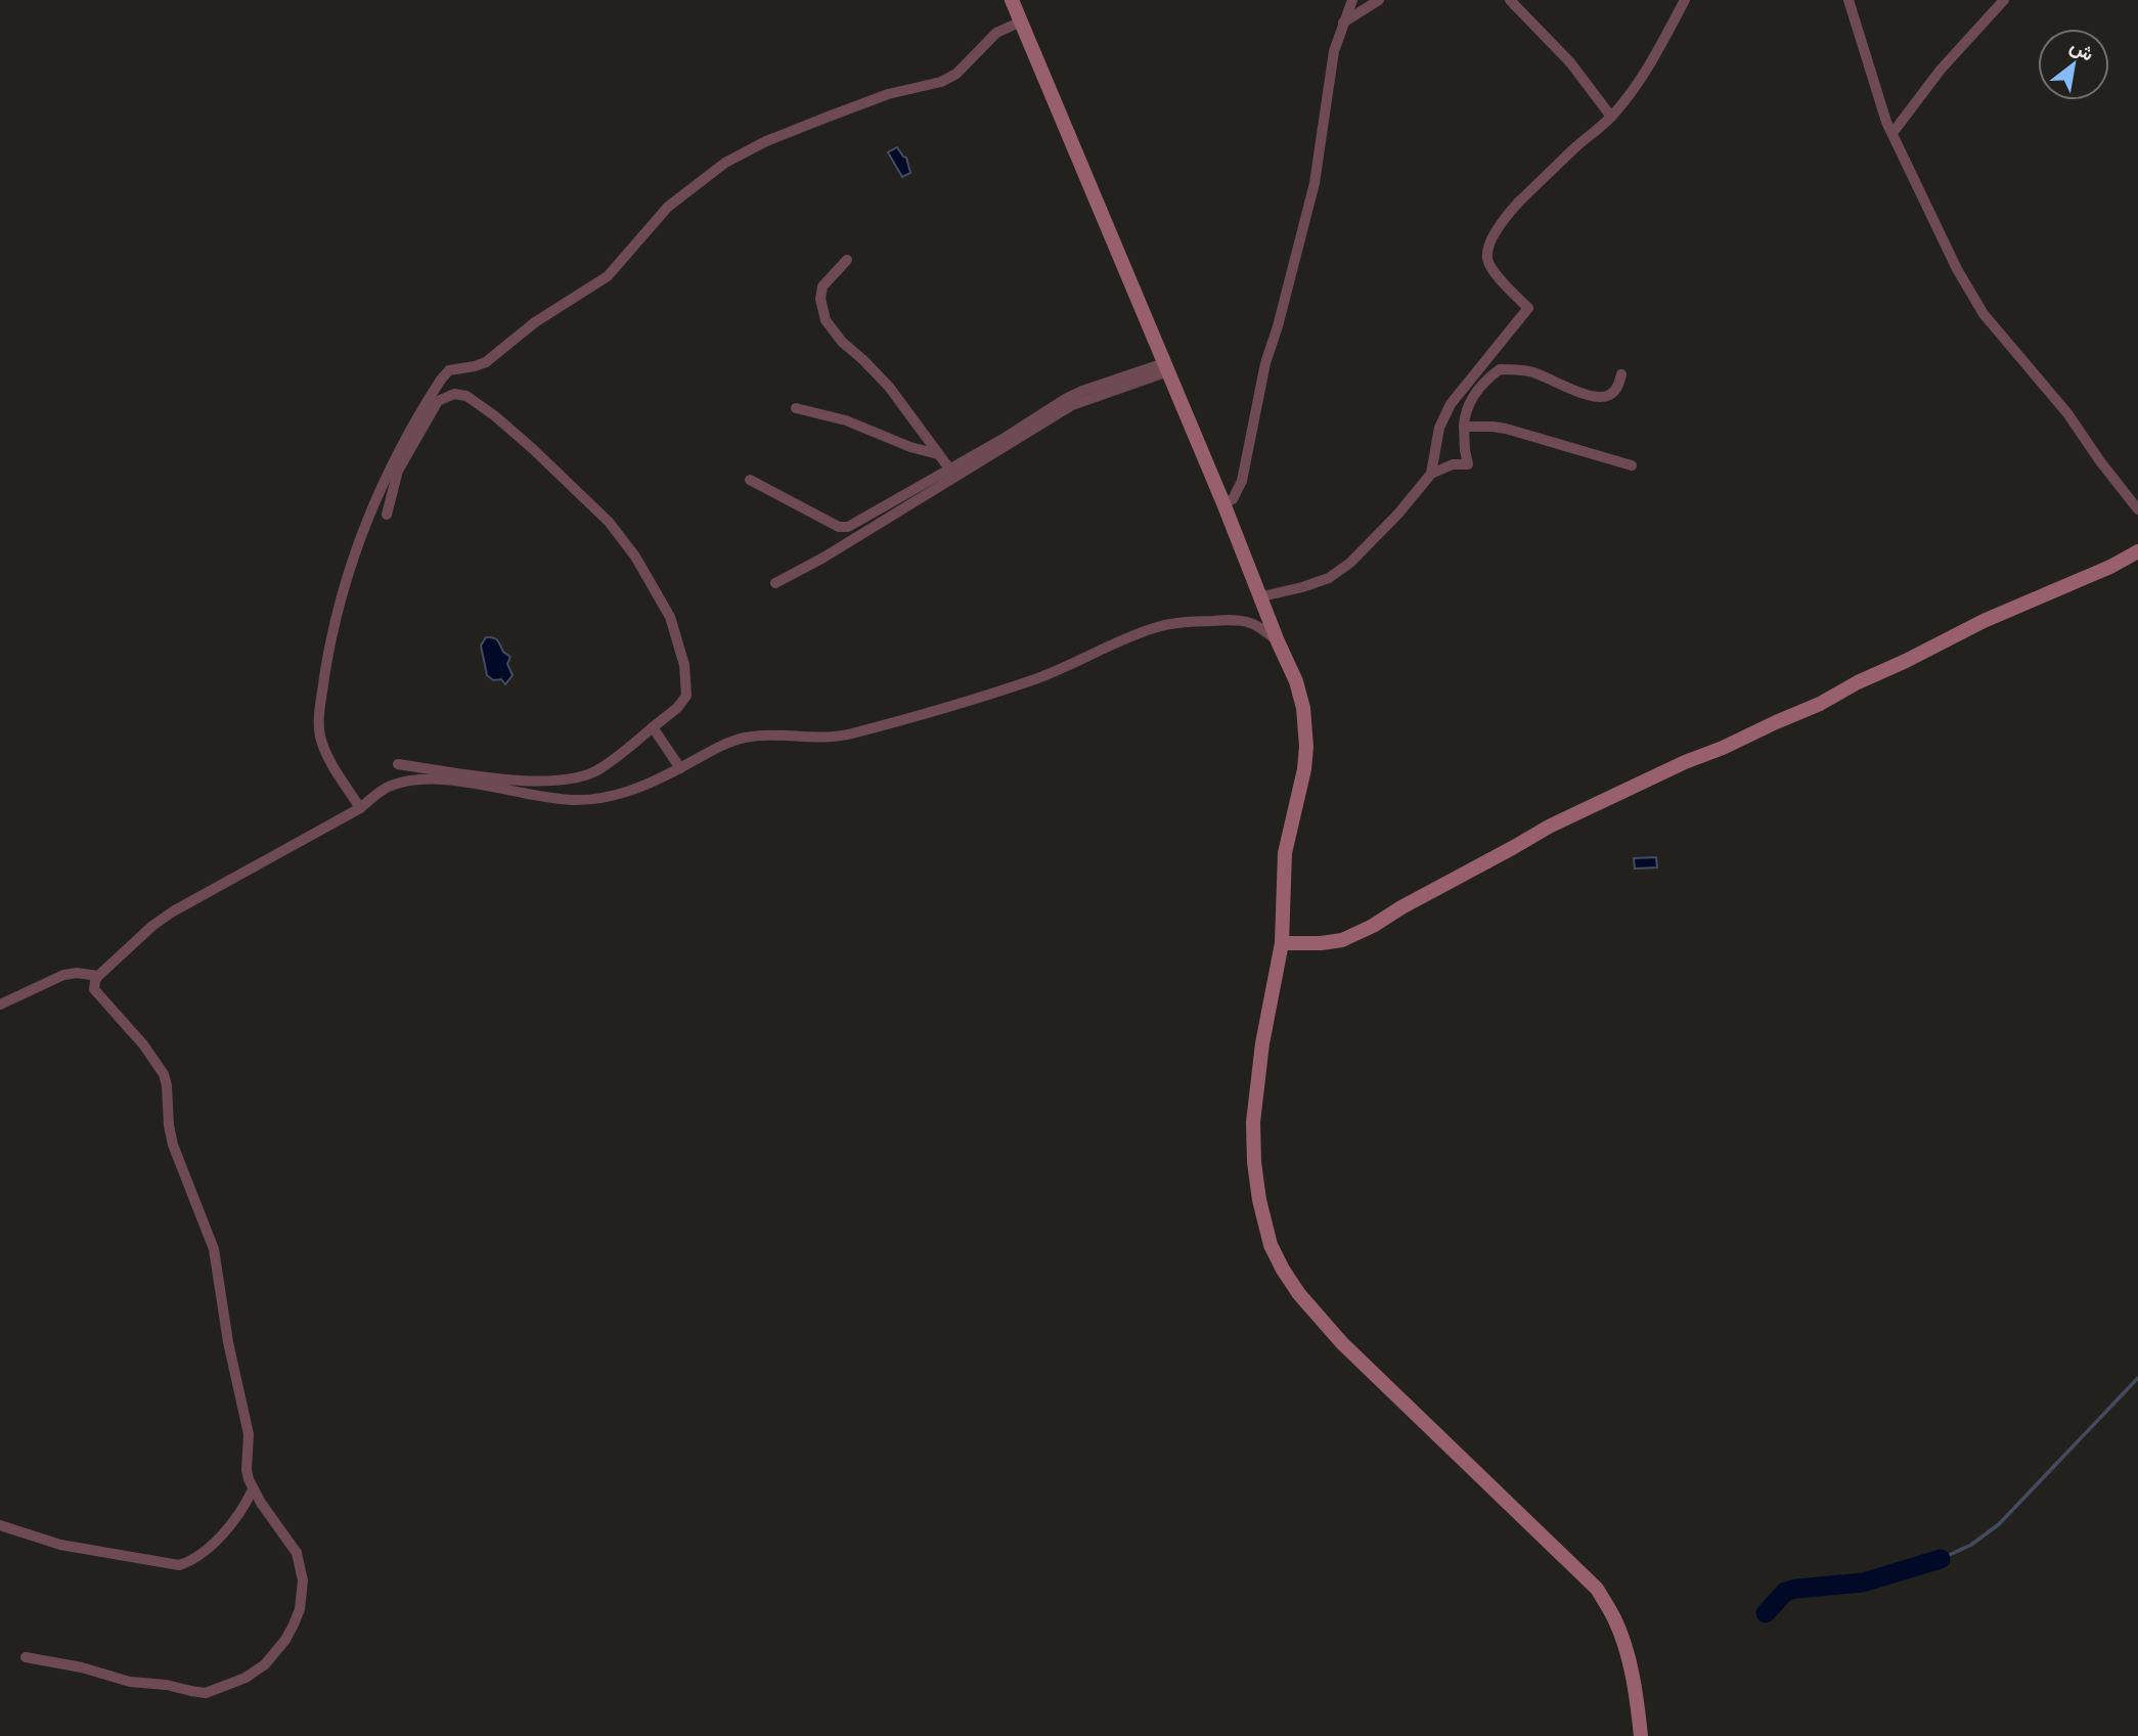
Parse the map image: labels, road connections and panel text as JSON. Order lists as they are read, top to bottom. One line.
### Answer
{"north":"top right"}
